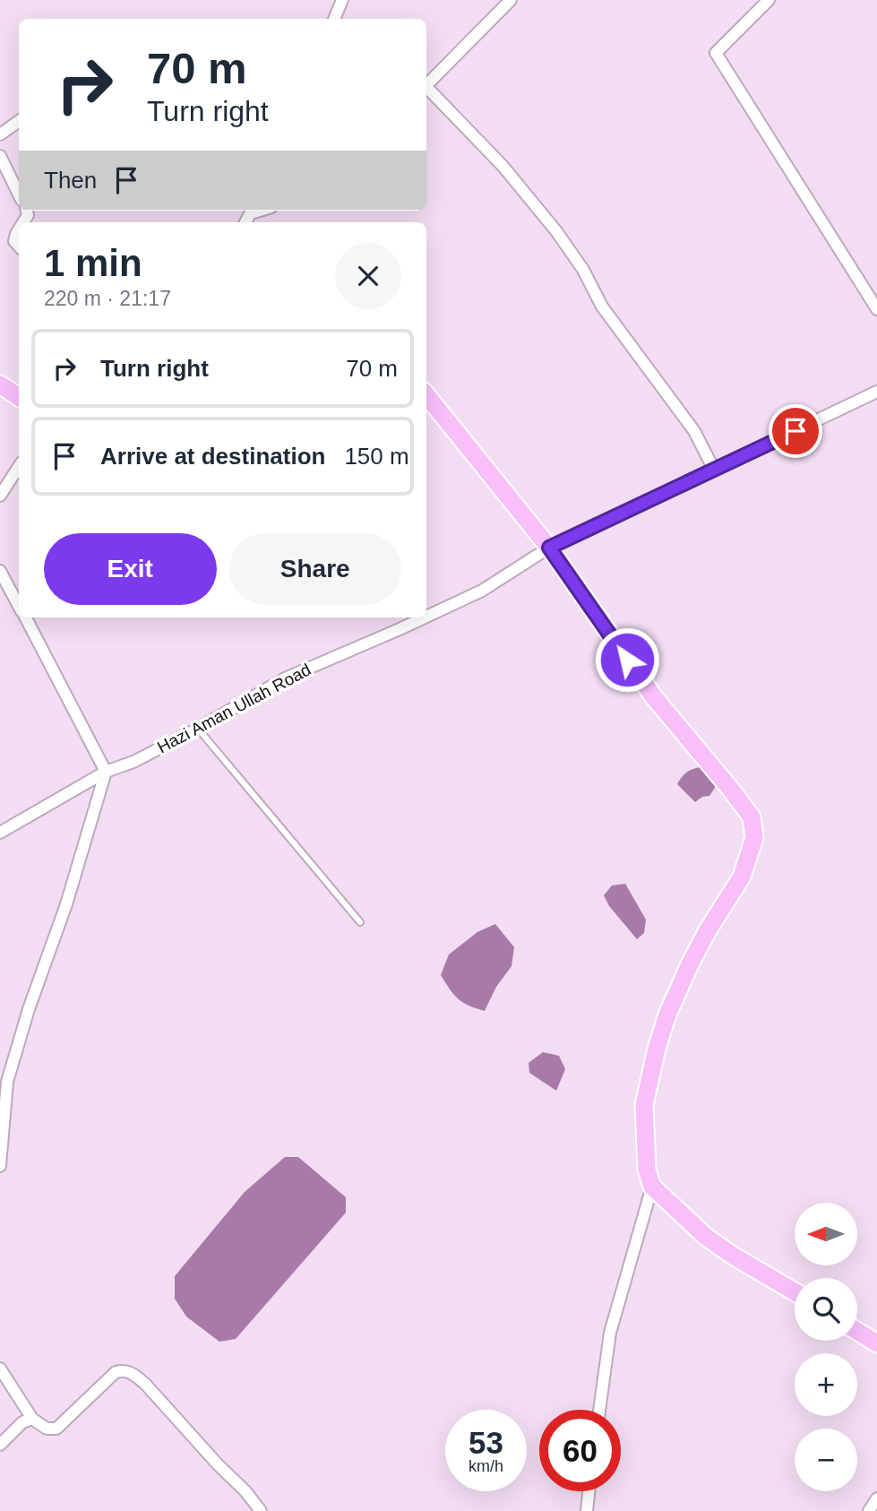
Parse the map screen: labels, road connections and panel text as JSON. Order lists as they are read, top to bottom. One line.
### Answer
{"streets":{"street":["Hazi Aman Ullah Road"]},"north":"left","page":{"turn":["70 m","Turn right"],"then":"Then","heading":["1 min","220 m · 21:17"],"list":[{"name":"Turn right","value":"70 m"},{"name":"Arrive at destination","value":"150 m"}],"buttons":["Exit","Share"],"map_buttons":["+","−"],"speed":"53 km/h","limit":"60"}}
